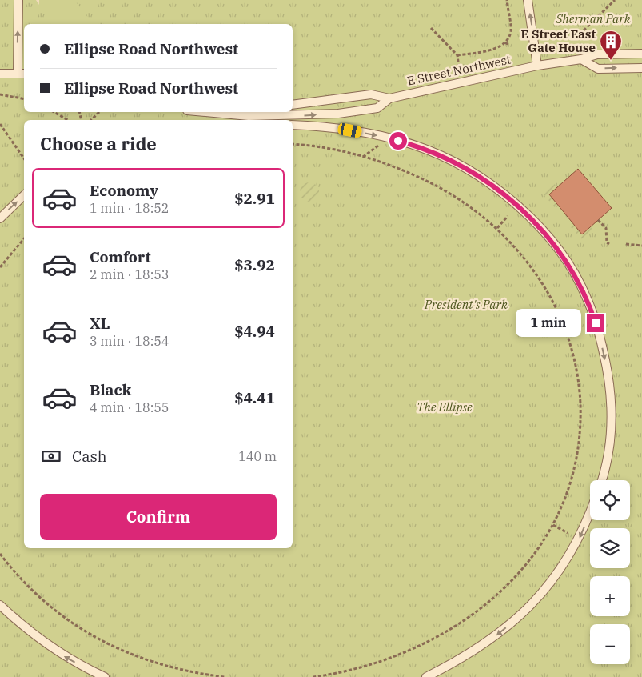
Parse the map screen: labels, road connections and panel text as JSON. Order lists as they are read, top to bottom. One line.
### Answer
{"streets":{"lane":["E Street Northwest"]},"parks":["Sherman Park","President's Park","The Ellipse"],"places":{"building":["E Street East Gate House"]},"page":{"banner":["Ellipse Road Northwest","Ellipse Road Northwest"],"heading":"Choose a ride","list":[{"name":"Economy","note":"1 min · 18:52","value":"$2.91"},{"name":"Comfort","note":"2 min · 18:53","value":"$3.92"},{"name":"XL","note":"3 min · 18:54","value":"$4.94"},{"name":"Black","note":"4 min · 18:55","value":"$4.41"}],"bubble":"1 min","pay":["Cash","140 m"],"map_buttons":["+","−"],"buttons":"Confirm"}}
